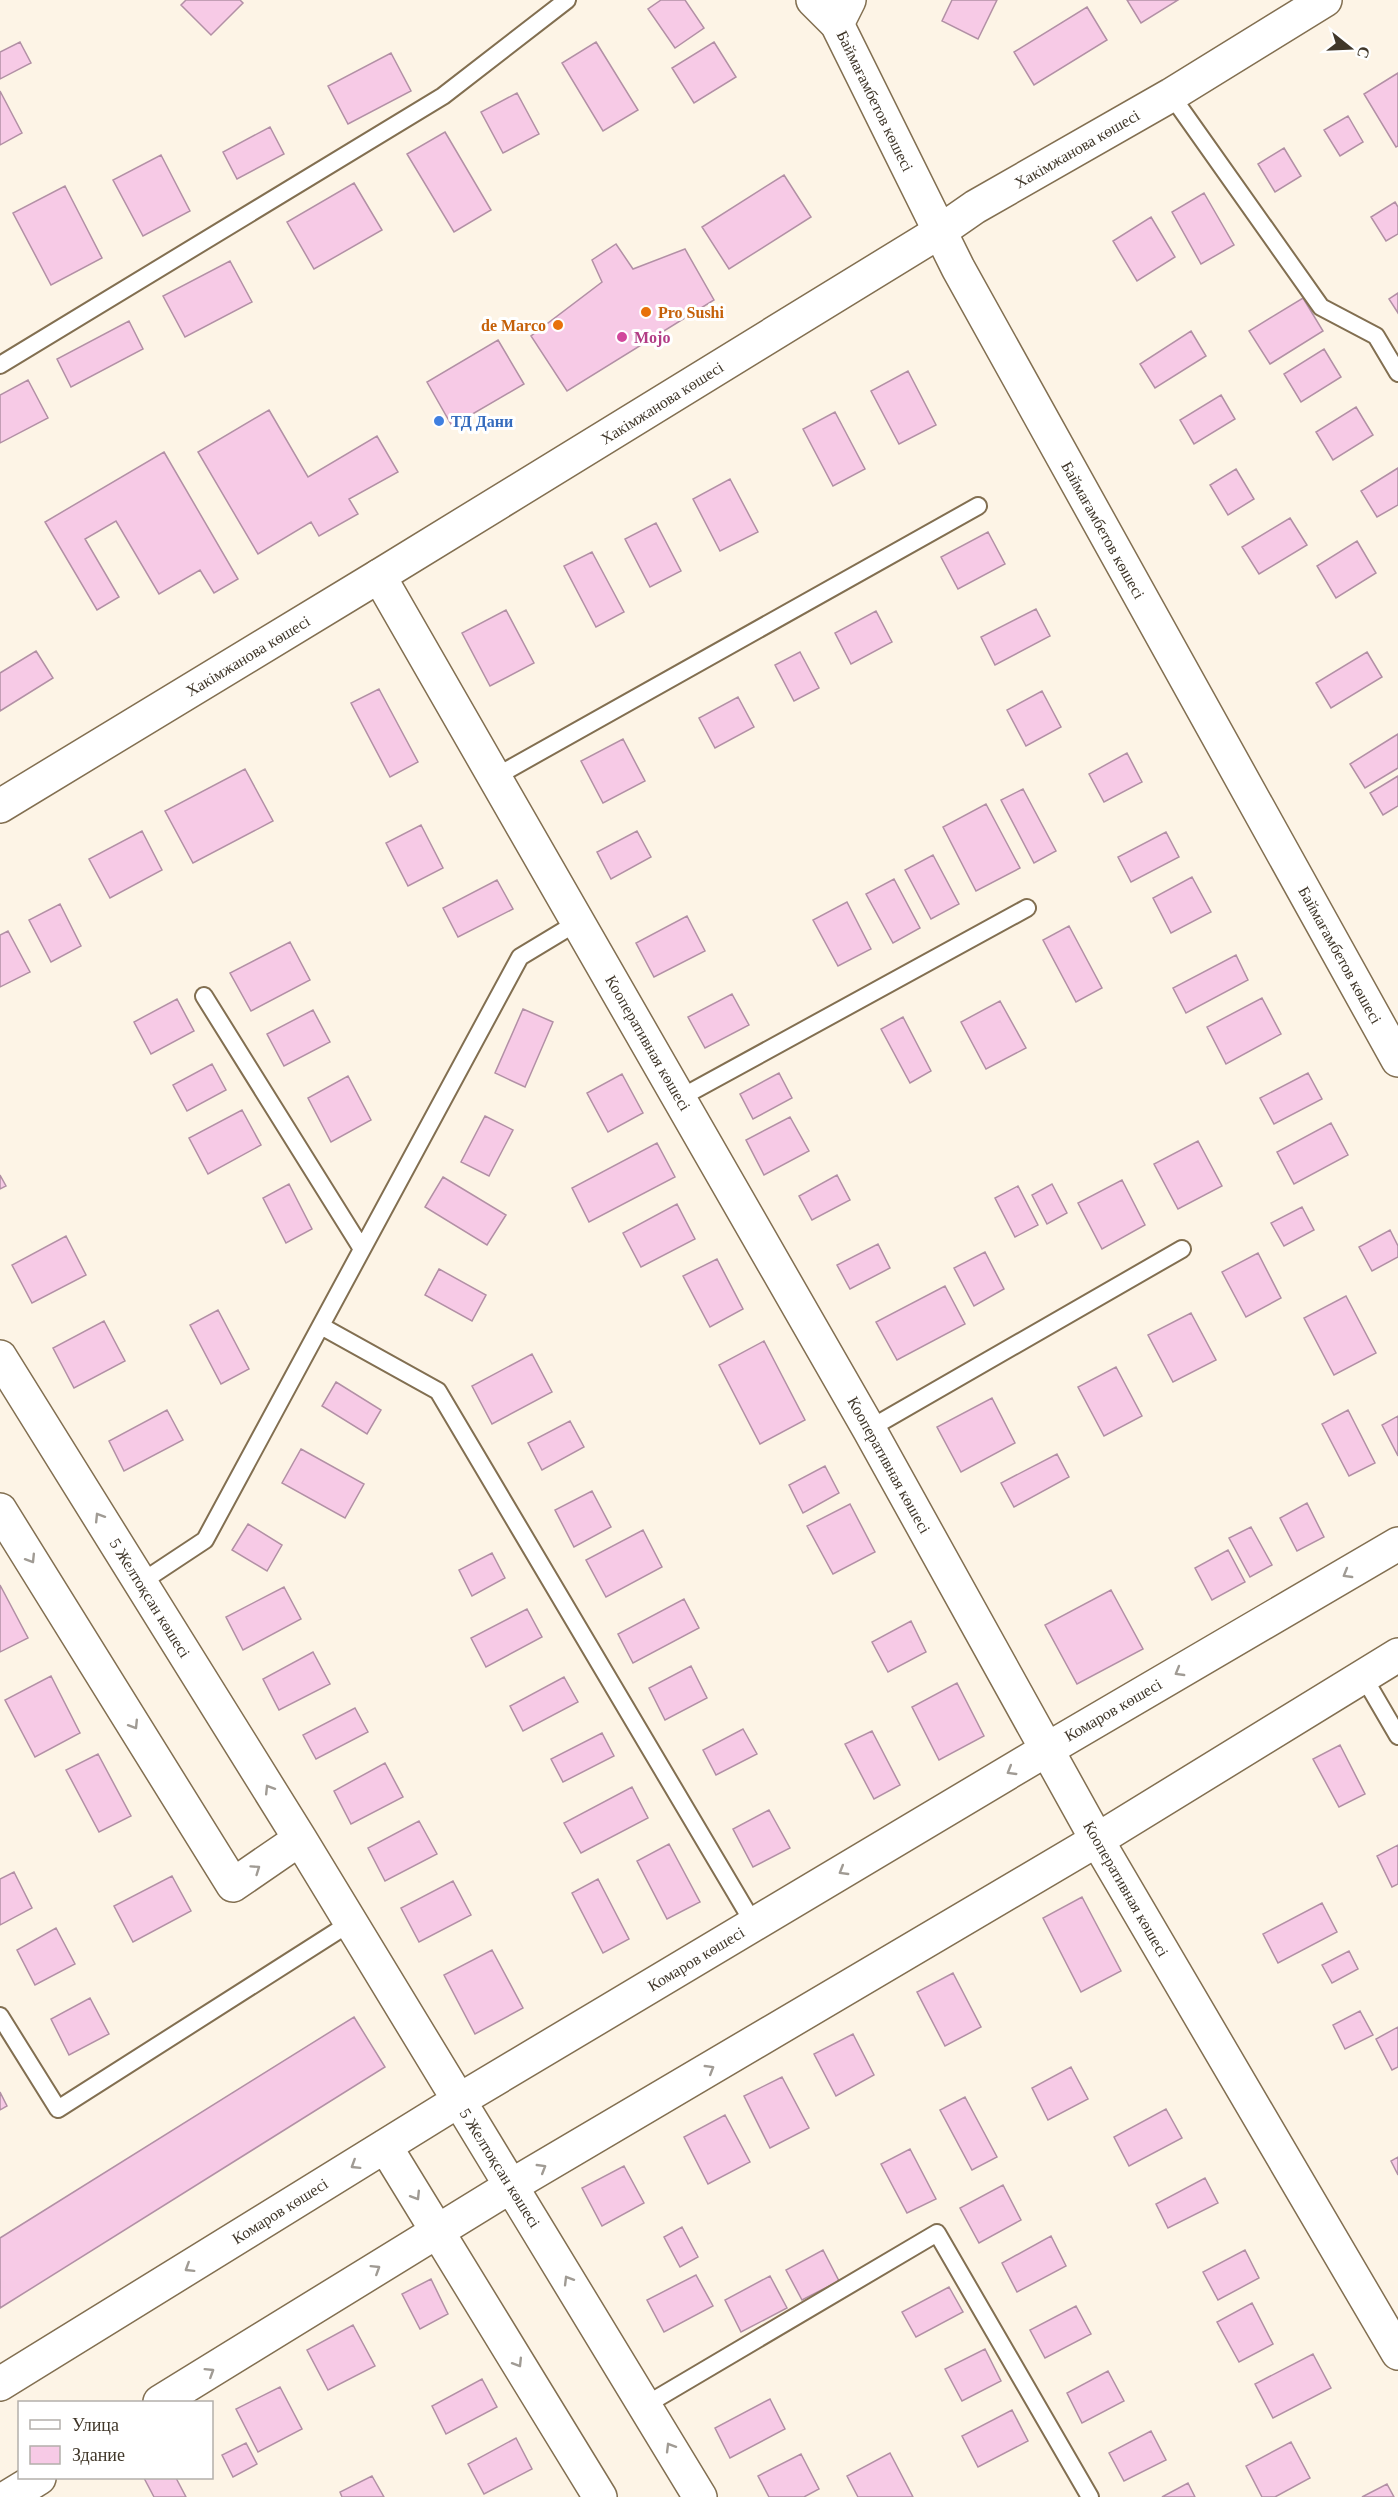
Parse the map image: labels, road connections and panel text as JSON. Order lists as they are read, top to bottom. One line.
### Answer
{"streets":{"street":["Баймағамбетов көшесі","Хакімжанова көшесі","Кооперативная көшесі","5 Желтоқсан көшесі","Комаров көшесі"]},"crossings":[["Баймағамбетов көшесі","Хакімжанова көшесі"],["Хакімжанова көшесі","Кооперативная көшесі"],["Кооперативная көшесі","Комаров көшесі"],["5 Желтоқсан көшесі","Комаров көшесі"]],"places":["Pro Sushi","de Marco","Mojo","ТД Дани"],"legend":["Улица","Здание"],"north":"right"}
